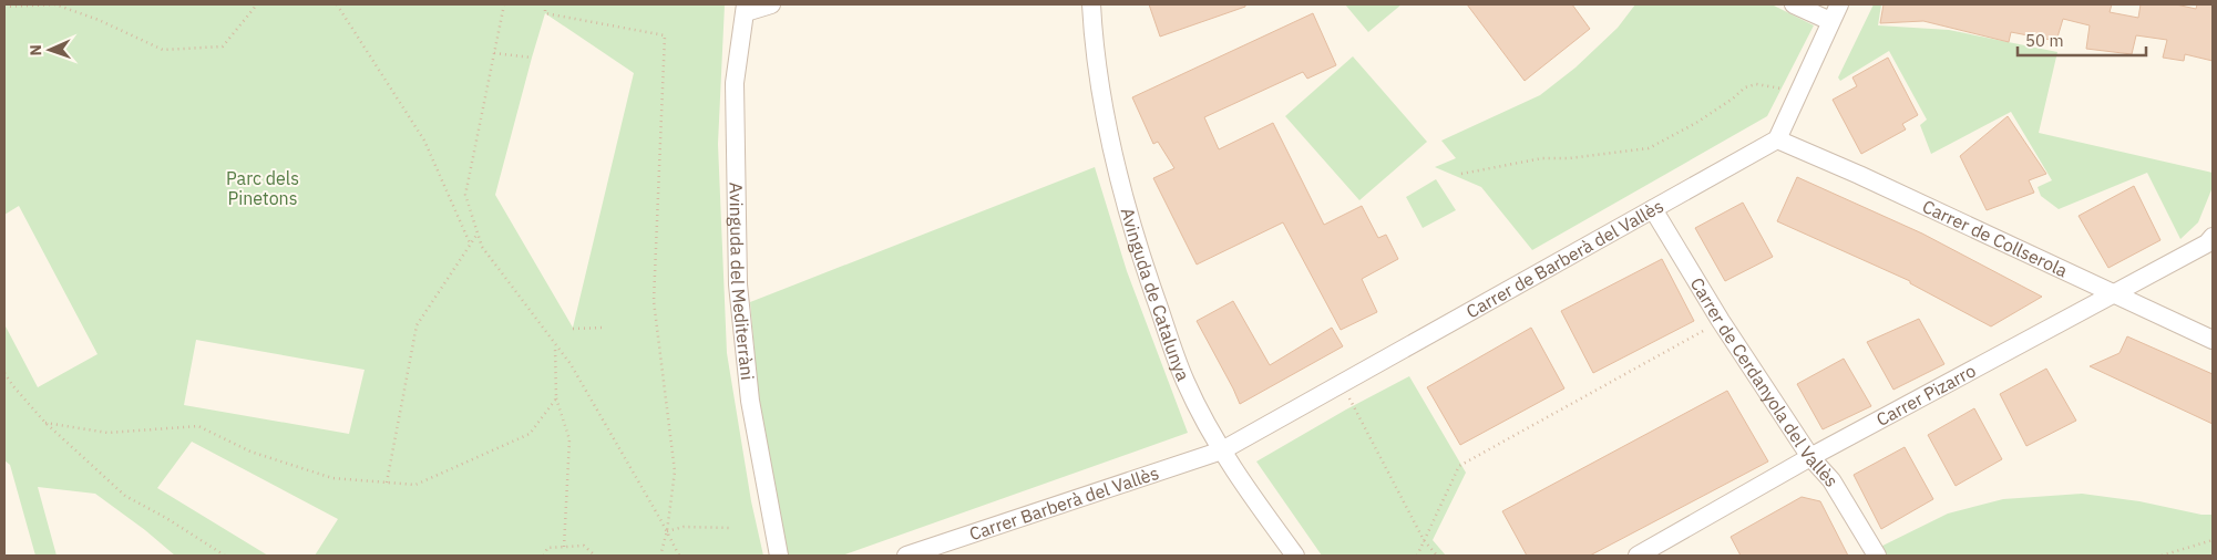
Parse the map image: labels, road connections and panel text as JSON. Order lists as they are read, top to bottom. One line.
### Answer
{"streets":{"street":["Carrer de Collserola","Carrer de Barberà del Vallès","Avinguda del Mediterràni","Avinguda de Catalunya","Carrer de Cerdanyola del Vallès","Carrer Pizarro","Carrer Barberà del Vallès"]},"crossings":[["Carrer de Collserola","Carrer de Barberà del Vallès"],["Carrer de Collserola","Carrer Pizarro"],["Carrer de Barberà del Vallès","Avinguda de Catalunya"],["Carrer de Barberà del Vallès","Carrer de Cerdanyola del Vallès"],["Carrer de Barberà del Vallès","Carrer Barberà del Vallès"],["Avinguda de Catalunya","Carrer Barberà del Vallès"],["Carrer de Cerdanyola del Vallès","Carrer Pizarro"]],"parks":["Parc dels Pinetons"],"scale_bar":"50 m","north":"left"}
